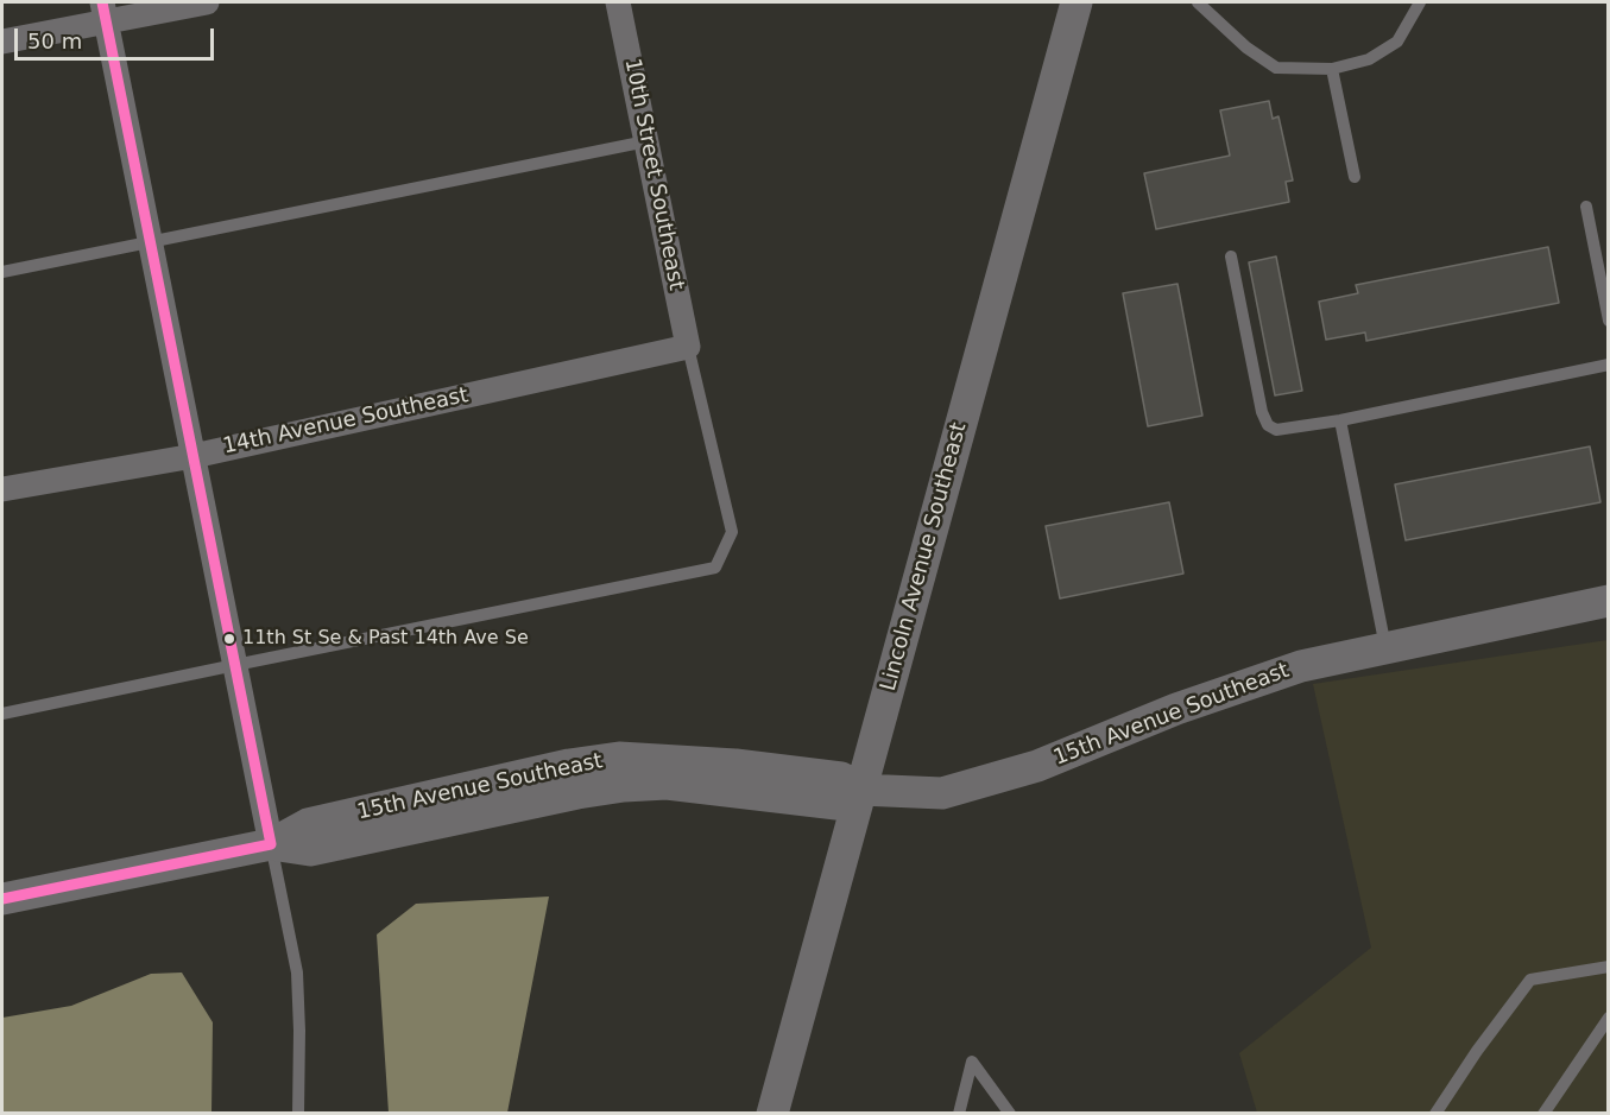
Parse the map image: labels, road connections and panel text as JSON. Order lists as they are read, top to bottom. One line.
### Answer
{"streets":{"street":["10th Street Southeast","14th Avenue Southeast","Lincoln Avenue Southeast","15th Avenue Southeast"]},"crossings":[["10th Street Southeast","14th Avenue Southeast"],["Lincoln Avenue Southeast","15th Avenue Southeast"]],"places":["11th St Se & Past 14th Ave Se"],"scale_bar":"50 m"}
